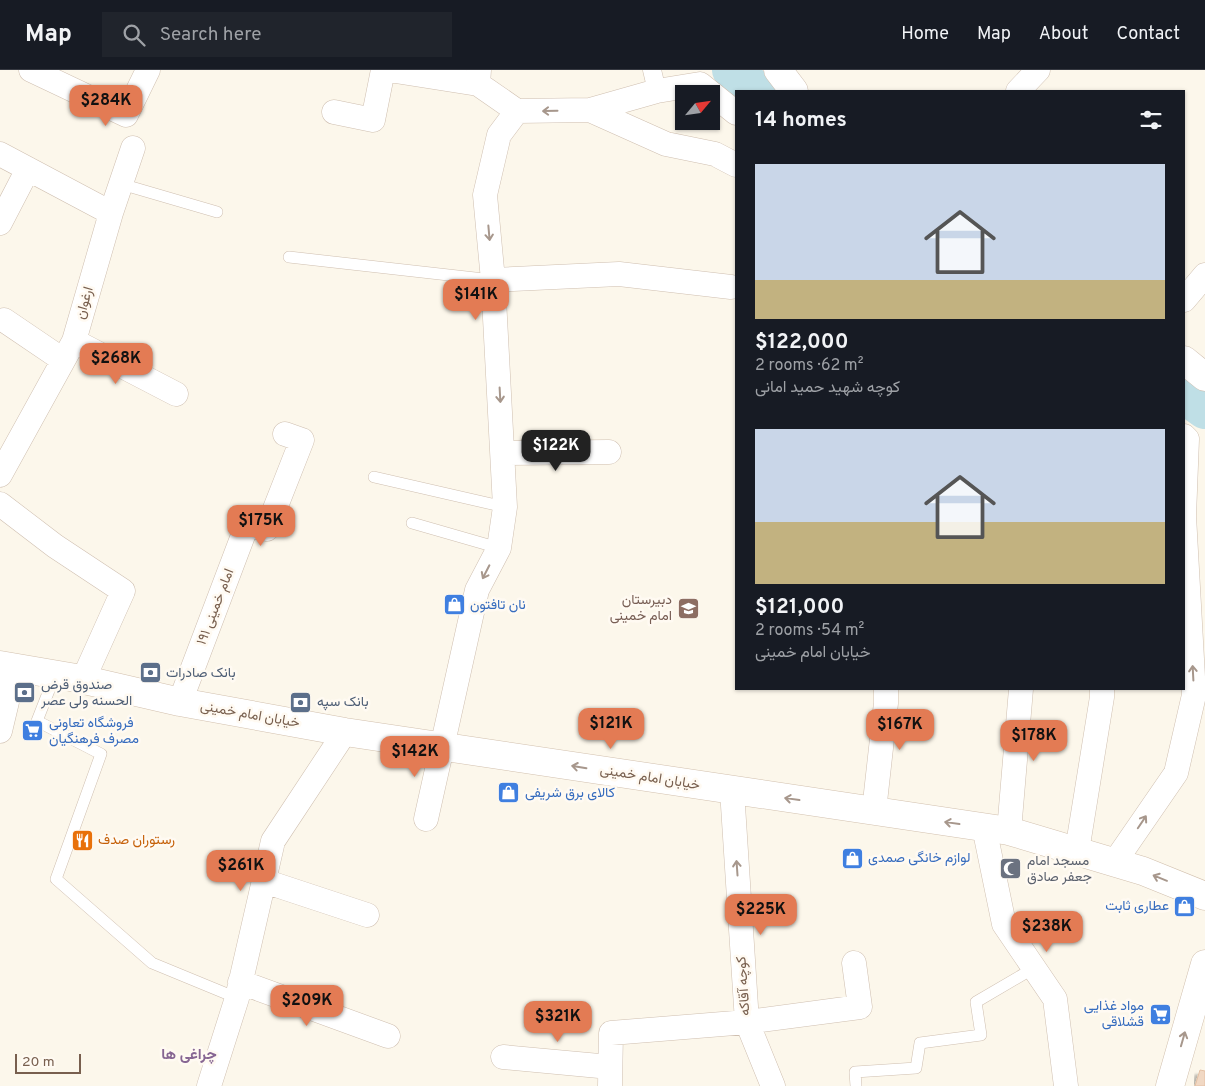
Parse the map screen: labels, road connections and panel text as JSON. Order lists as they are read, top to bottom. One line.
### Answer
{"streets":{"main road":["خیابان امام خمینی"],"street":["ارغوان","امام خمینی ۱۹۱","کوچه آقاکه"]},"crossings":[["امام خمینی ۱۹۱","خیابان امام خمینی"],["خیابان امام خمینی","کوچه آقاکه"]],"one_way":["خیابان امام خمینی","کوچه آقاکه"],"districts":["چراغی ها"],"places":{"shop":["نان تافتون","کالای برق شریفی","لوازم خانگی صمدی","عطاری ثابت"],"school or university":["دبیرستان امام خمینی"],"bank":["بانک صادرات","صندوق قرض الحسنه ولی عصر","بانک سپه"],"supermarket":["فروشگاه تعاونی مصرف فرهنگیان","مواد غذایی قشلاقی"],"restaurant":["رستوران صدف"],"mosque":["مسجد امام جعفر صادق"]},"scale_bar":"20 m","north":"top right","page":{"header":"Map","search":"Search here","nav":["Home","Map","About","Contact"],"price":["$284K","$141K","$268K","$122K","$175K","$121K","$167K","$178K","$142K","$261K","$225K","$238K","$209K","$321K"],"heading":"14 homes","list":[{"name":"$122,000","note":"2 rooms · 62 m² · کوچه شهید حمید امانی"},{"name":"$121,000","note":"2 rooms · 54 m² · خیابان امام خمینی"}],"scale":"20 m"}}
